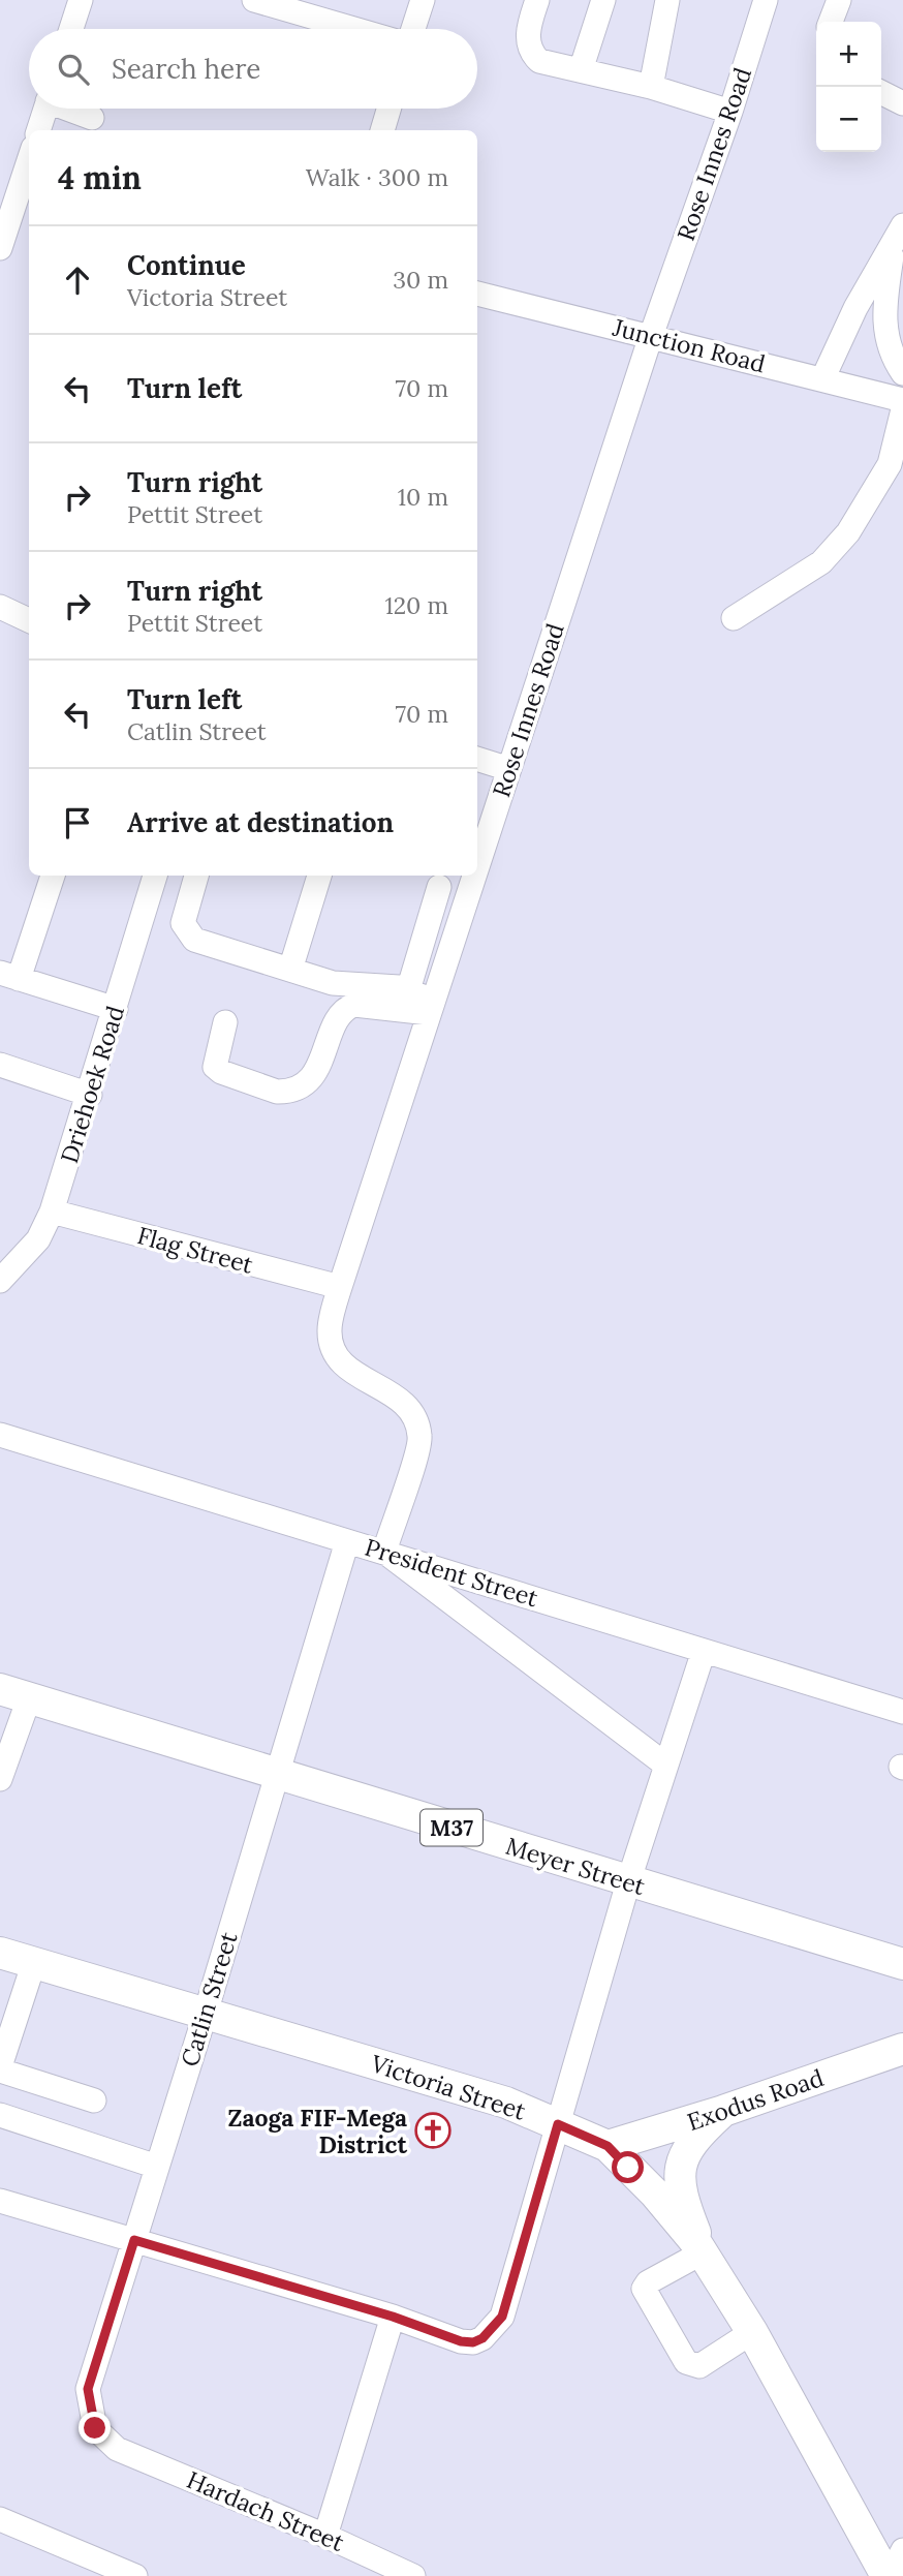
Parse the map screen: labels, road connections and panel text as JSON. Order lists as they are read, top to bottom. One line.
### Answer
{"streets":{"main road":["M37","Meyer Street","Victoria Street","Exodus Road"],"street":["Rose Innes Road","Junction Road","Driehoek Road","Flag Street","President Street","Catlin Street","Hardach Street"]},"crossings":[["Rose Innes Road","Junction Road"],["Rose Innes Road","Flag Street"],["Rose Innes Road","President Street"],["Driehoek Road","Flag Street"],["President Street","Catlin Street"],["Meyer Street","Catlin Street"],["Catlin Street","Victoria Street"],["Catlin Street","Hardach Street"],["Victoria Street","Exodus Road"]],"places":{"church":["Zaoga FIF-Mega District"]},"page":{"map_buttons":["+","−"],"search":"Search here","heading":["4 min","Walk · 300 m"],"list":[["Continue","Victoria Street","30 m"],["Turn left","70 m"],["Turn right","Pettit Street","10 m"],["Turn right","Pettit Street","120 m"],["Turn left","Catlin Street","70 m"],"Arrive at destination"]}}
